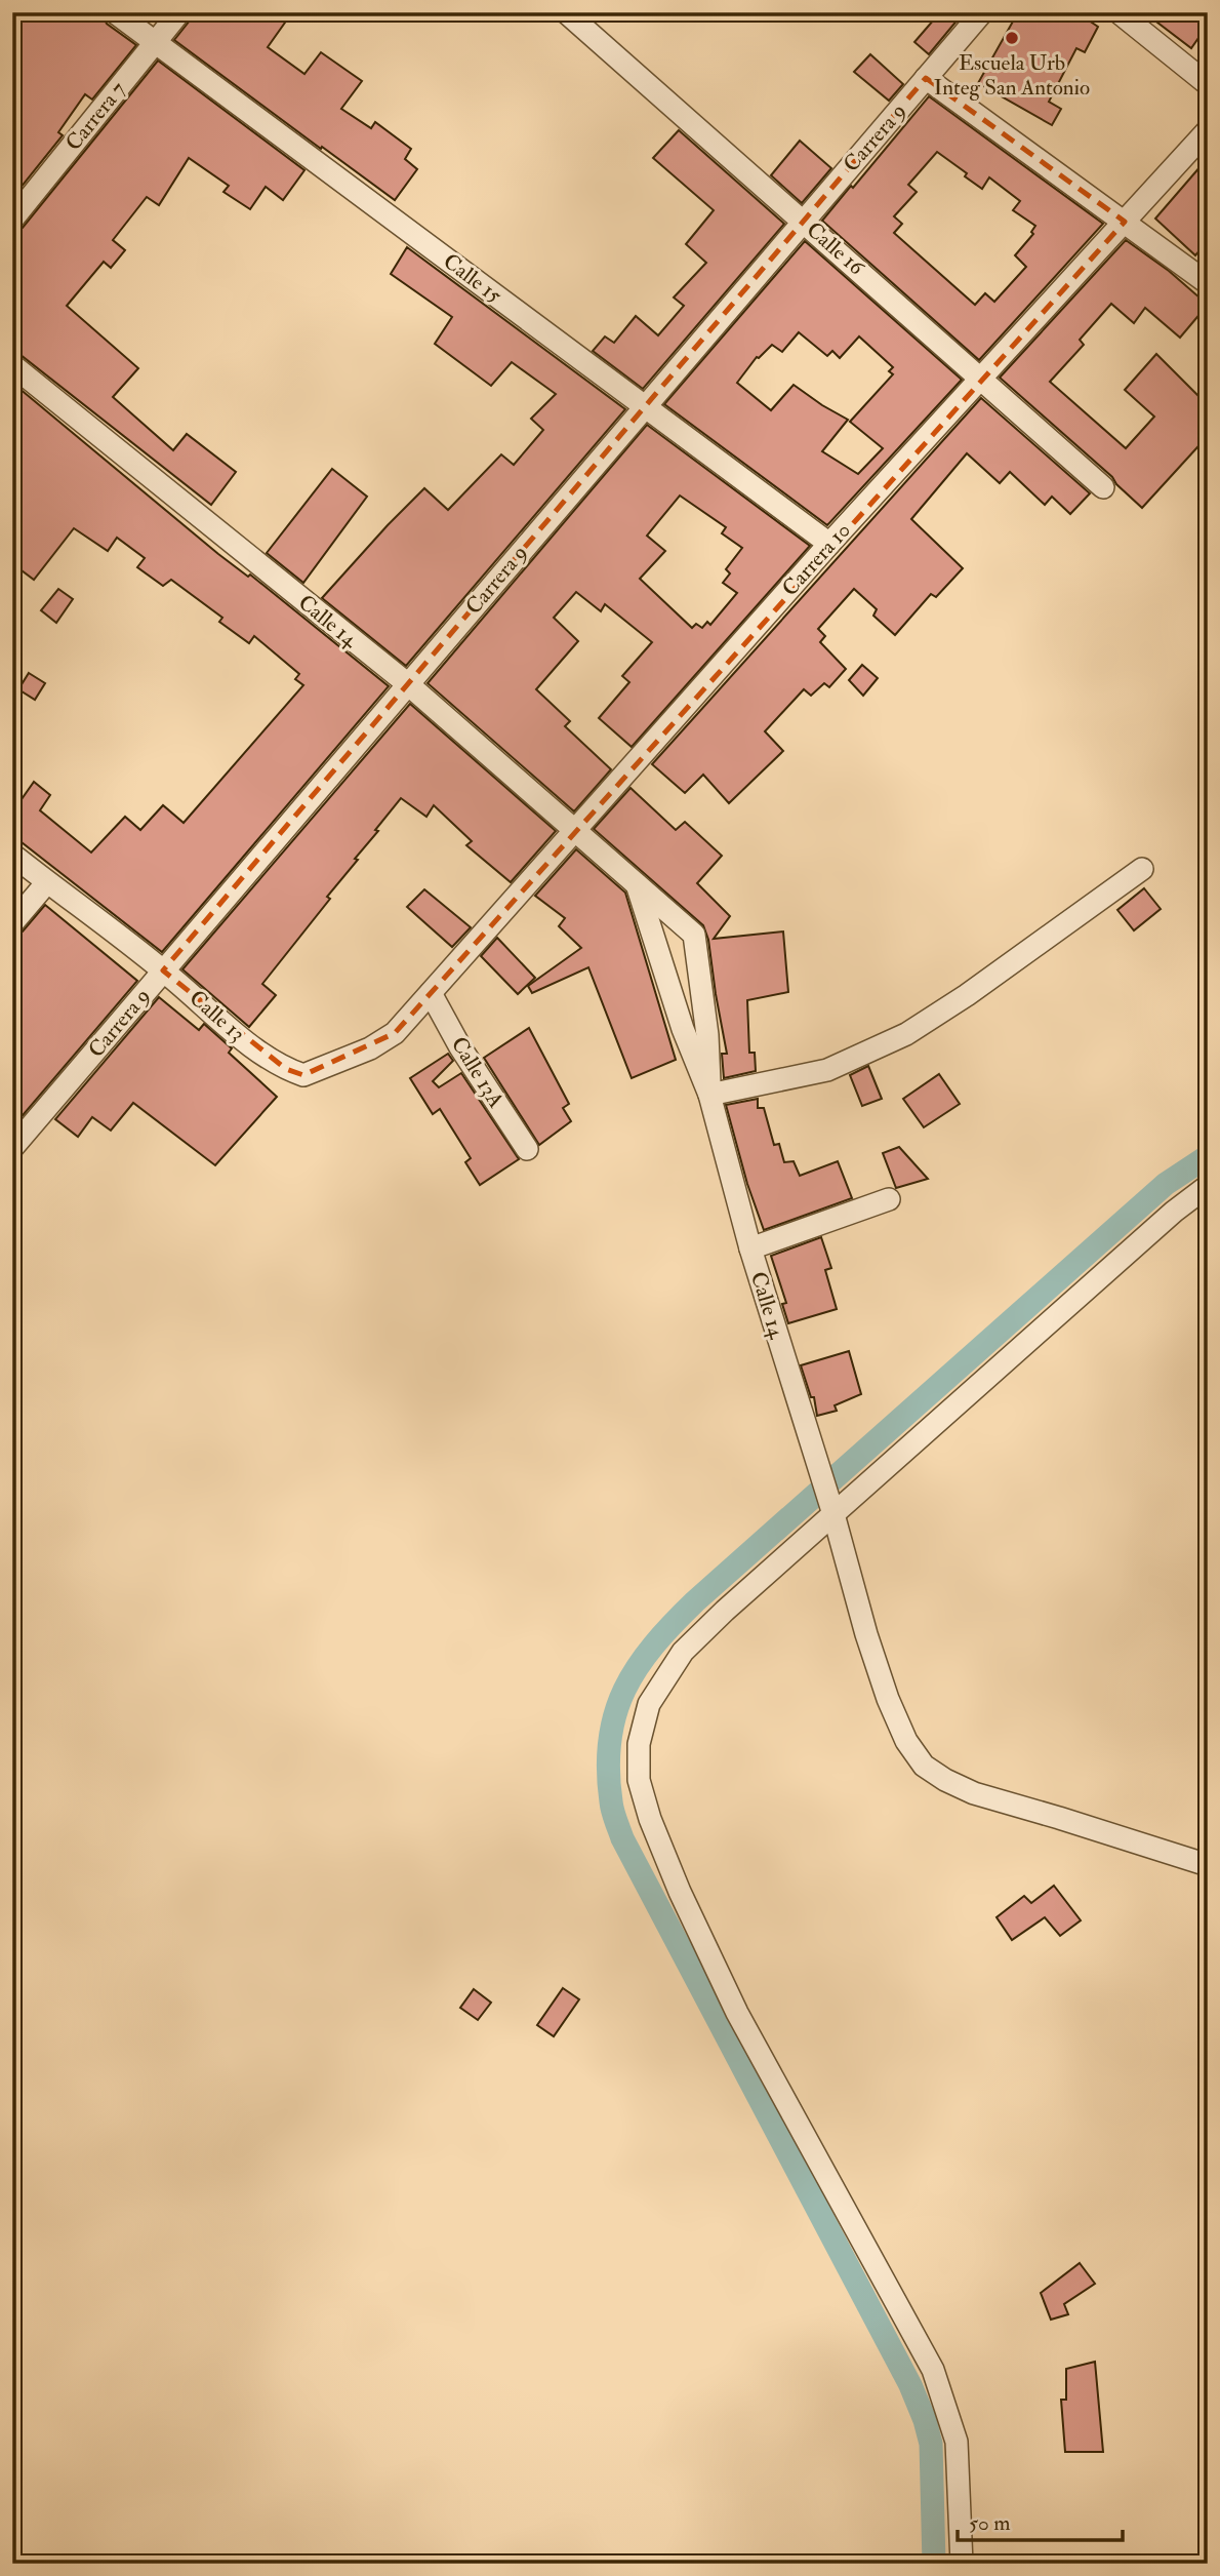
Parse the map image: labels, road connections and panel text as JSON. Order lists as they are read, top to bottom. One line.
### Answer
{"streets":{"street":["Carrera 7","Carrera 9","Calle 16","Calle 15","Carrera 10","Calle 14","Calle 13","Calle 13A"]},"crossings":[["Carrera 7","Calle 15"],["Carrera 9","Calle 16"],["Carrera 9","Calle 15"],["Carrera 9","Calle 14"],["Carrera 9","Calle 13"],["Calle 16","Carrera 10"],["Calle 15","Carrera 10"],["Carrera 10","Calle 14"],["Carrera 10","Calle 13"],["Carrera 10","Calle 13A"],["Calle 13","Calle 13A"]],"places":["Escuela Urb Integ San Antonio"],"scale_bar":"50 m"}
